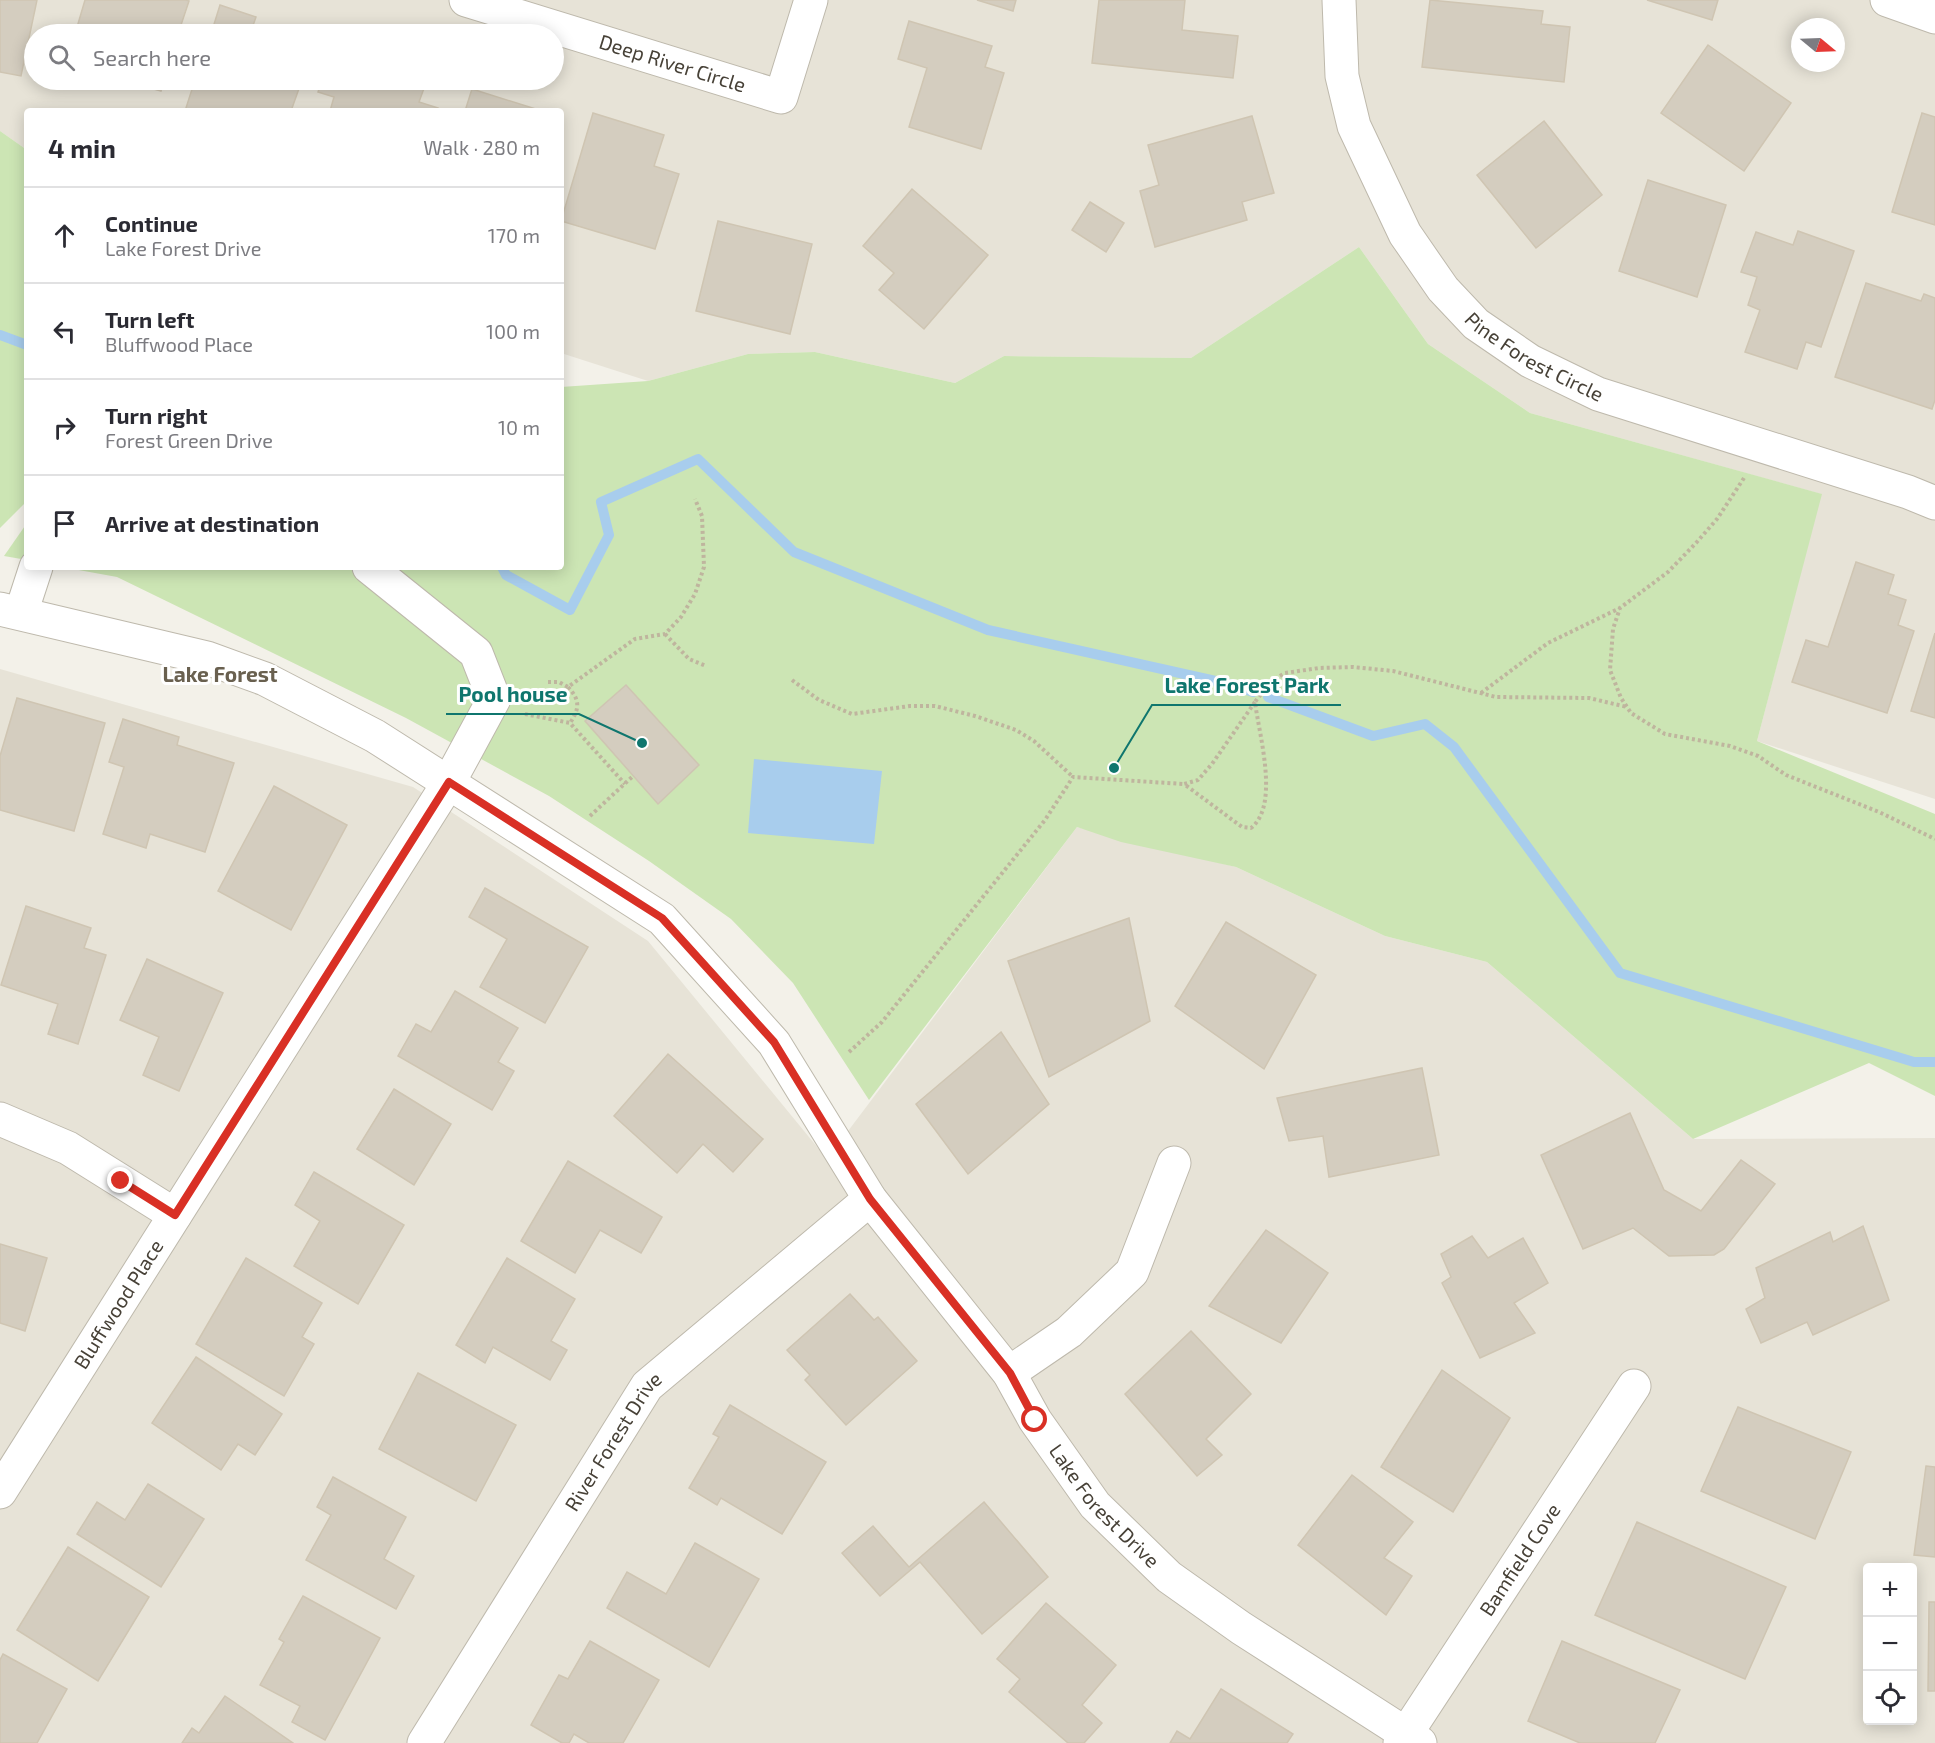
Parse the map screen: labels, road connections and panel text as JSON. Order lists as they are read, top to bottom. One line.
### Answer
{"streets":{"street":["Deep River Circle","Pine Forest Circle","Bluffwood Place","River Forest Drive","Lake Forest Drive","Bamfield Cove"]},"crossings":[["Bluffwood Place","Lake Forest Drive"],["River Forest Drive","Lake Forest Drive"],["Lake Forest Drive","Bamfield Cove"]],"districts":["Lake Forest"],"places":["Pool house","Lake Forest Park"],"north":"right","page":{"search":"Search here","heading":["4 min","Walk · 280 m"],"list":[["Continue","Lake Forest Drive","170 m"],["Turn left","Bluffwood Place","100 m"],["Turn right","Forest Green Drive","10 m"],"Arrive at destination"],"map_buttons":["+","−"]}}
